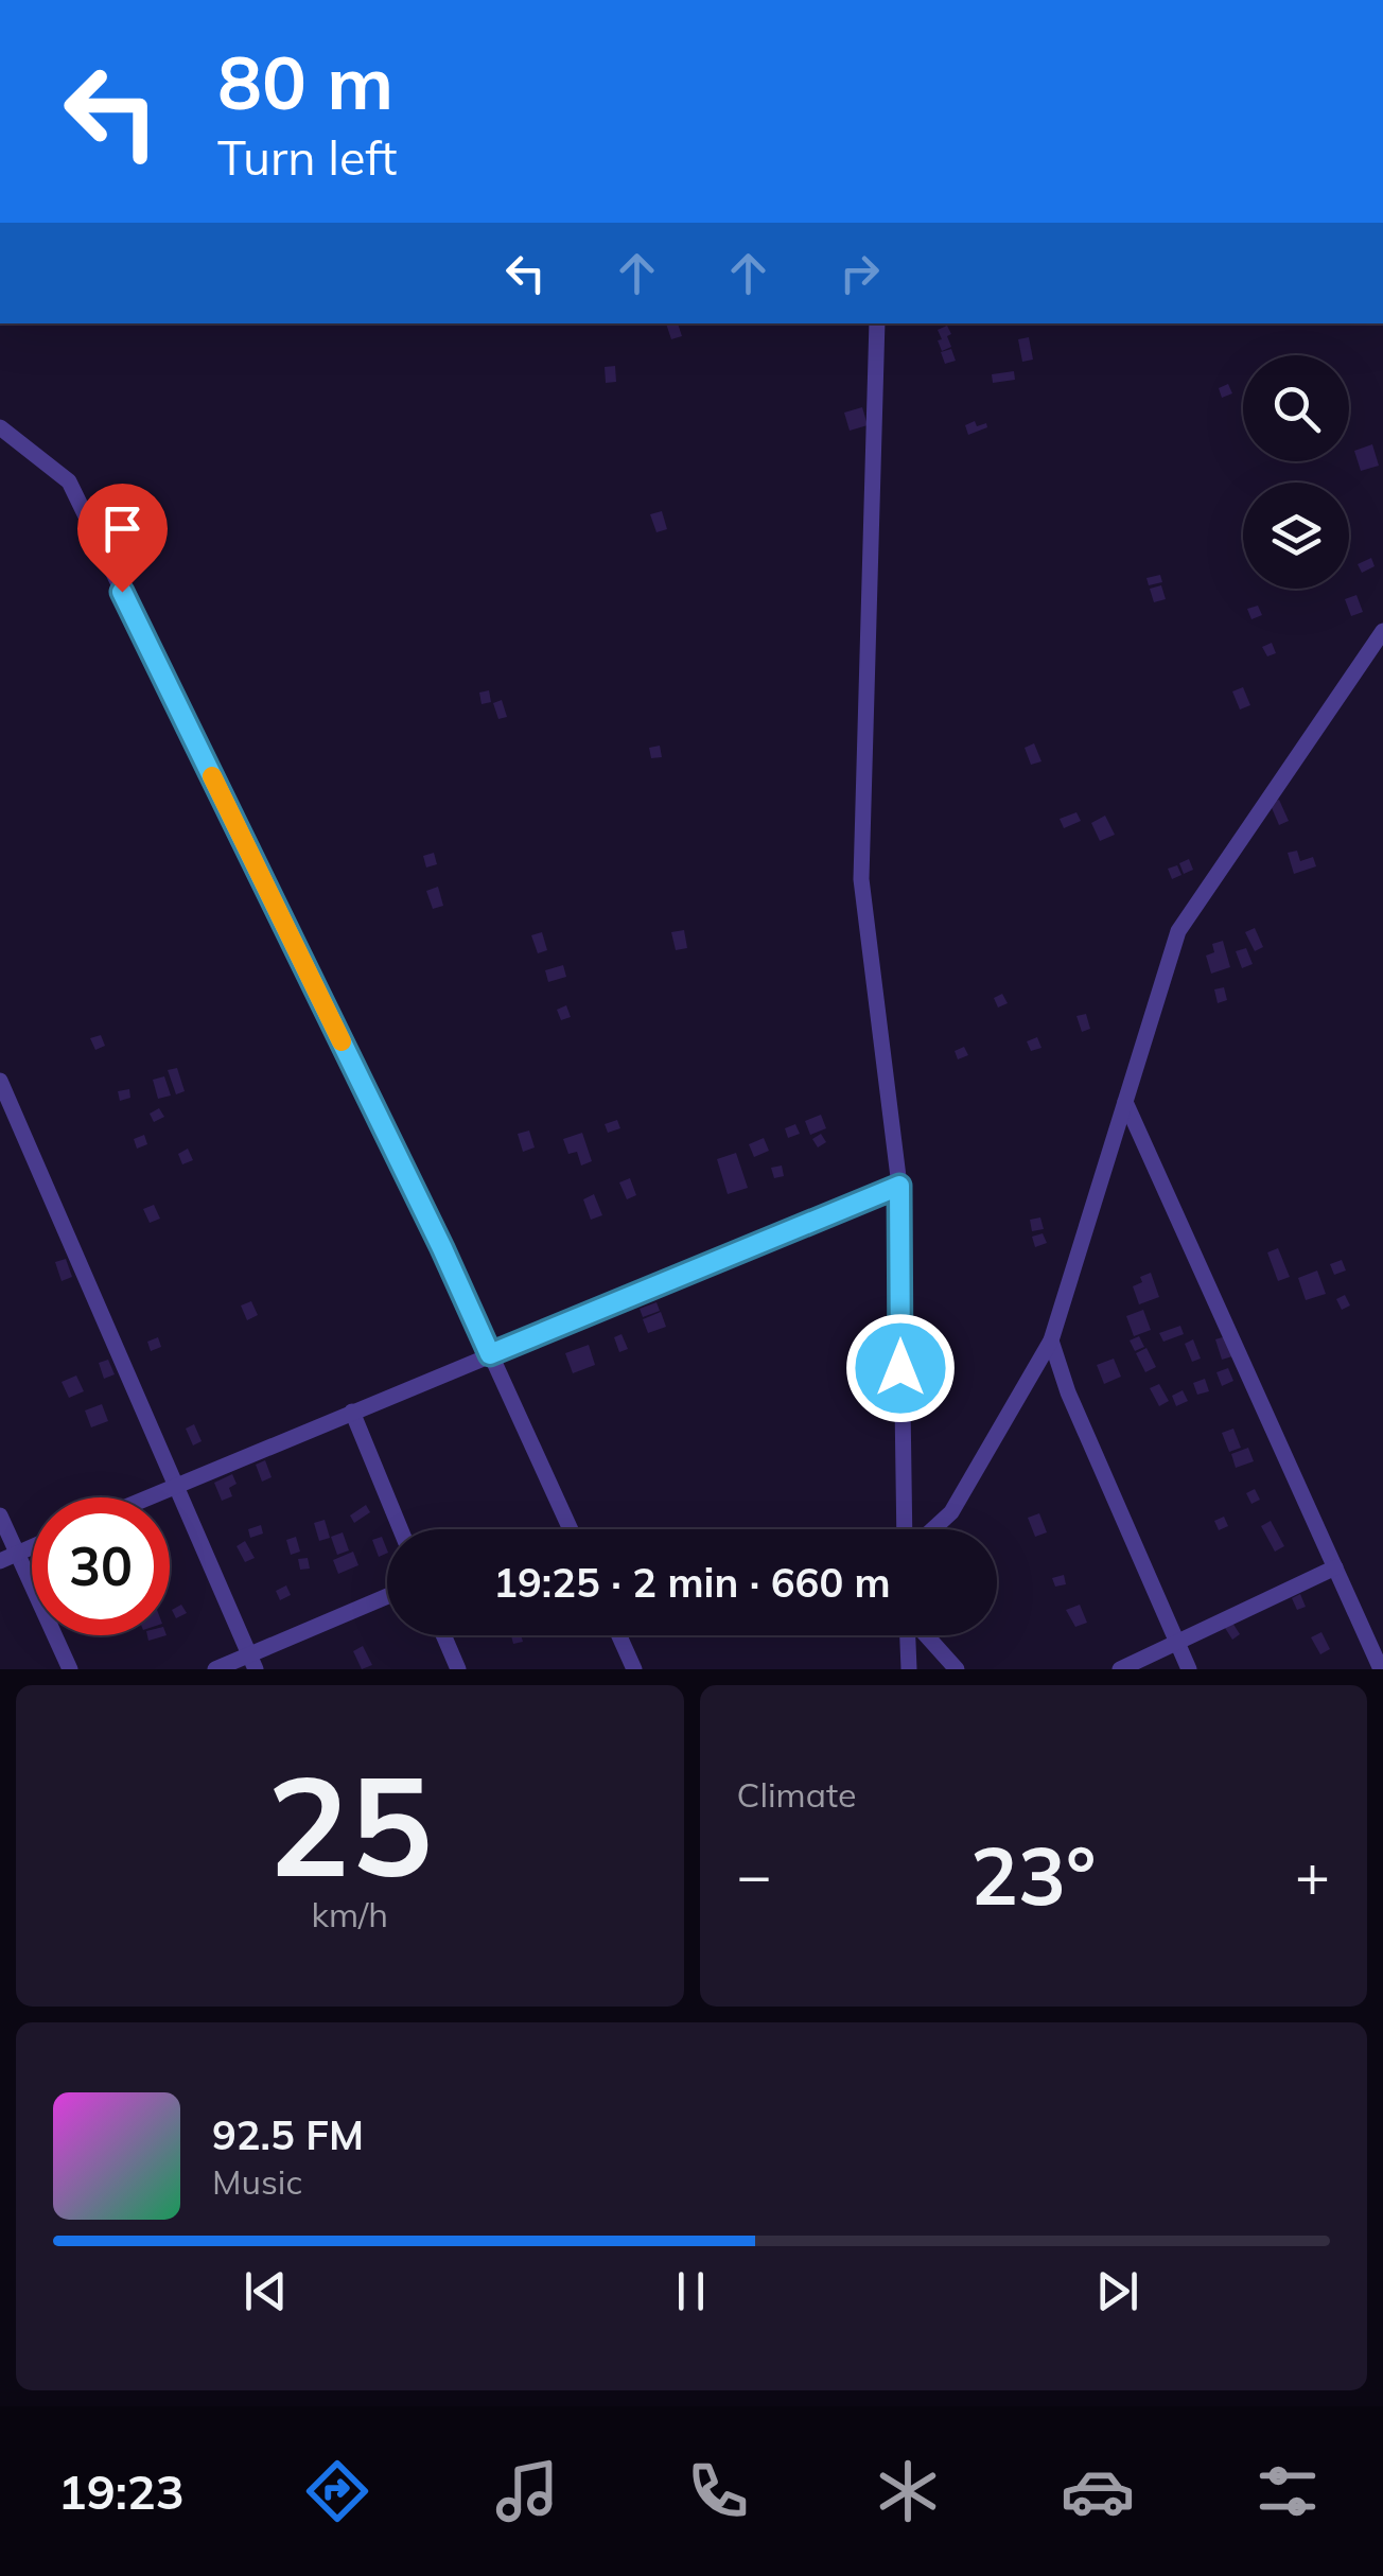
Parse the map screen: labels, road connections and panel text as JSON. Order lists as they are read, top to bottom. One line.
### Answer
{"page":{"turn":["80 m","Turn left"],"limit":"30","trip":"19:25 · 2 min · 660 m","tile":[["25","km/h"],"Climate"],"heat":["−","23°","+"],"song":["92.5 FM","Music"],"tabs":"19:23"}}
